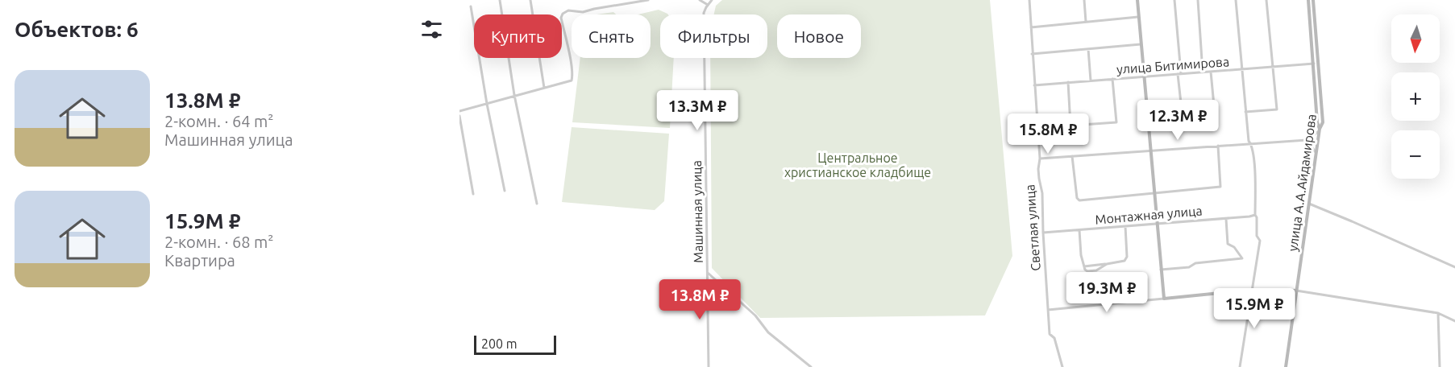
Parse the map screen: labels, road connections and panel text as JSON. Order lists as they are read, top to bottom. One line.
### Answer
{"streets":{"main road":["улица А.А.Айдамирова"],"street":["улица Битимирова","Машинная улица","Монтажная улица","Светлая улица"]},"crossings":[["улица Битимирова","улица А.А.Айдамирова"],["улица Битимирова","Светлая улица"],["Монтажная улица","Светлая улица"]],"parks":["Центральное христианское кладбище"],"scale_bar":"200 m","north":"bottom","page":{"heading":"Объектов: 6","map_buttons":["+","−"],"chip":["Купить","Снять","Фильтры","Новое"],"list":[{"name":"13.8M ₽","note":"2-комн. · 64 m² · Машинная улица"},{"name":"15.9M ₽","note":"2-комн. · 68 m² · Квартира"}],"price":["13.3M ₽","12.3M ₽","15.8M ₽","19.3M ₽","13.8M ₽","15.9M ₽"],"scale":"200 m"}}
